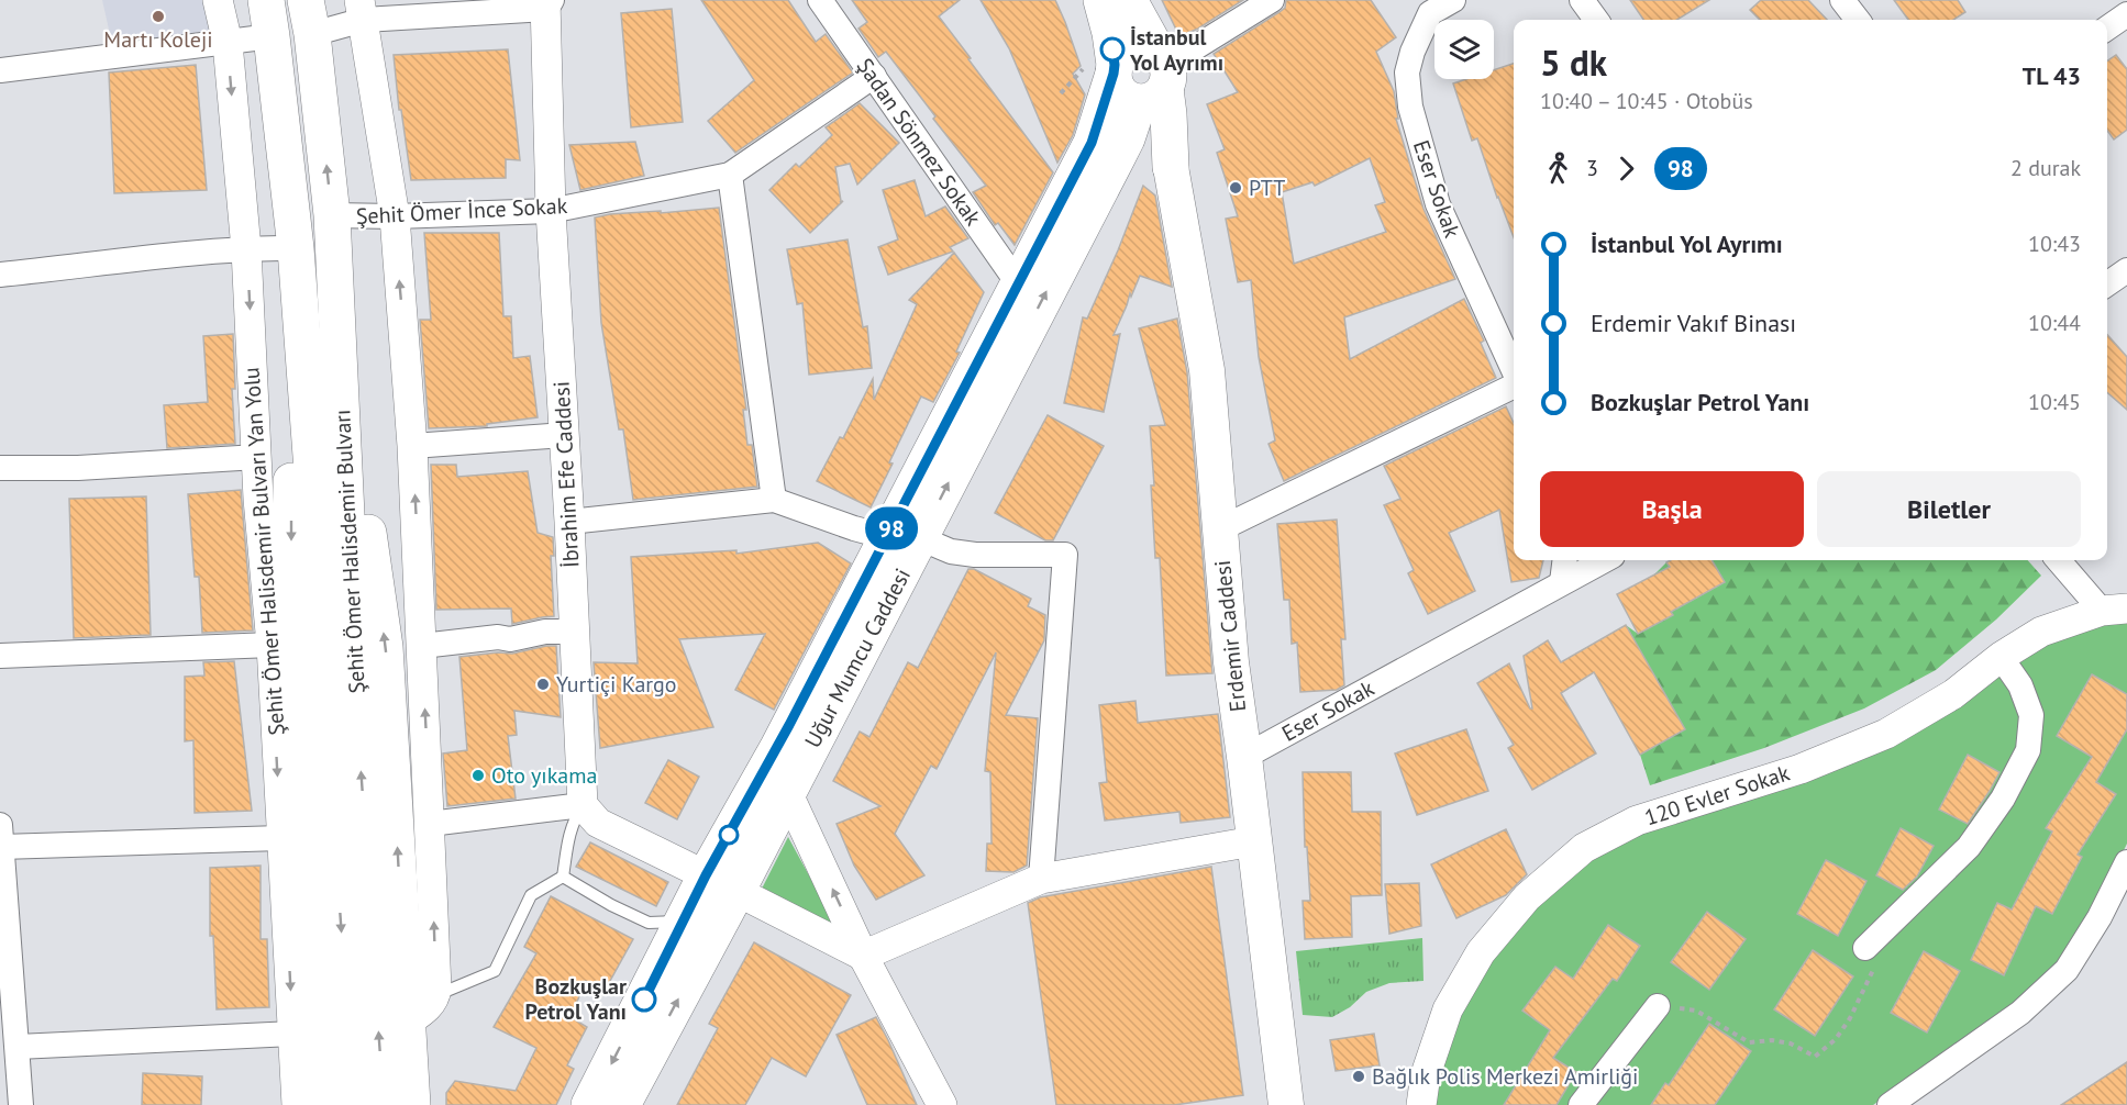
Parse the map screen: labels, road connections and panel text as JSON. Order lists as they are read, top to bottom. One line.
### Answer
{"streets":{"main road":["Şehit Ömer Halisdemir Bulvarı","Erdemir Caddesi","Uğur Mumcu Caddesi"],"street":["Şadan Sönmez Sokak","Eser Sokak","Şehit Ömer İnce Sokak","İbrahim Efe Caddesi","Şehit Ömer Halisdemir Bulvarı Yan Yolu","120 Evler Sokak"]},"crossings":[["Şadan Sönmez Sokak","Şehit Ömer İnce Sokak"],["Şadan Sönmez Sokak","Uğur Mumcu Caddesi"],["Eser Sokak","Erdemir Caddesi"],["Şehit Ömer İnce Sokak","İbrahim Efe Caddesi"],["Şehit Ömer İnce Sokak","Şehit Ömer Halisdemir Bulvarı"],["Erdemir Caddesi","Uğur Mumcu Caddesi"]],"places":["Martı Koleji","İstanbul Yol Ayrımı","PTT","Yurtiçi Kargo","Oto yıkama","Bozkuşlar Petrol Yanı","Bağlık Polis Merkezi Amirliği"],"lines":["bus line 98"],"page":{"on_map":"98","heading":["5 dk","10:40 – 10:45 · Otobüs","TL 43"],"legs":["3","98","2 durak"],"list":[{"name":"İstanbul Yol Ayrımı","value":"10:43"},{"name":"Erdemir Vakıf Binası","value":"10:44"},{"name":"Bozkuşlar Petrol Yanı","value":"10:45"}],"buttons":["Başla","Biletler"]}}
